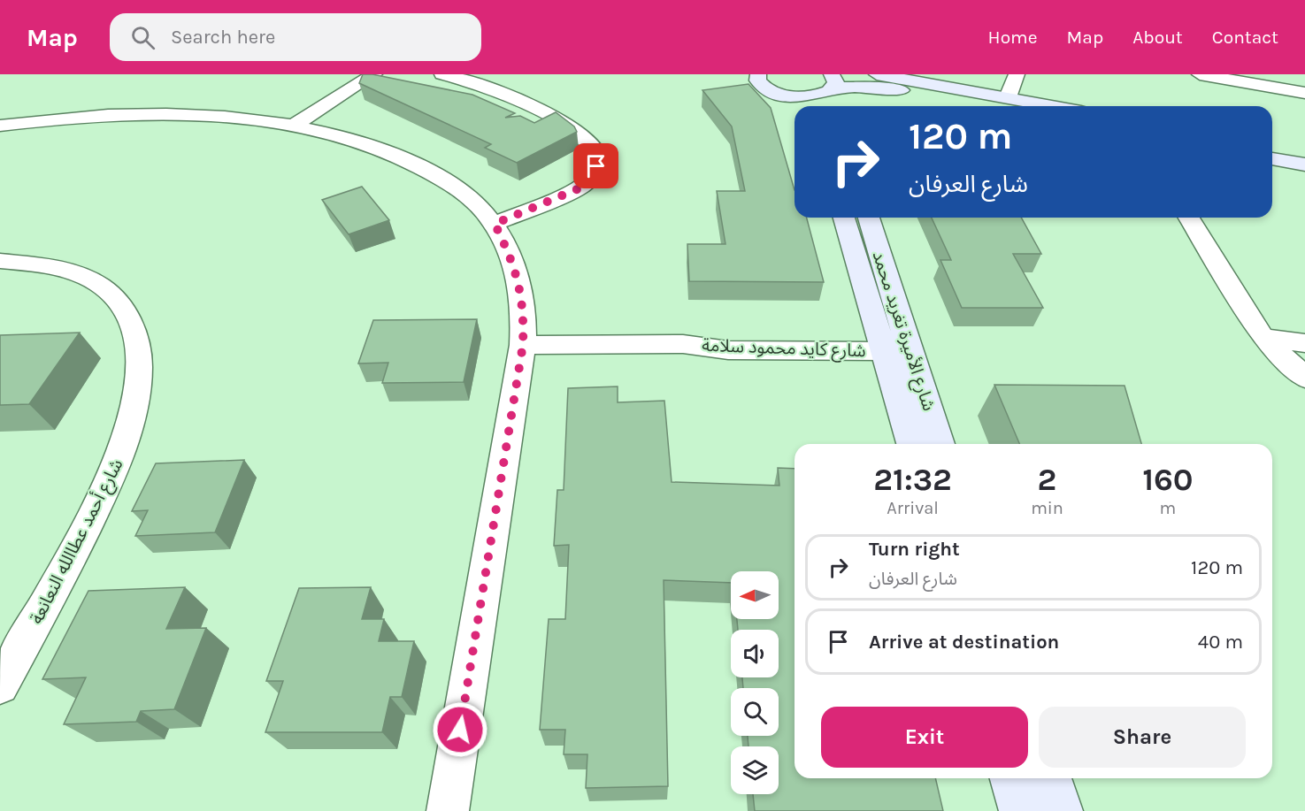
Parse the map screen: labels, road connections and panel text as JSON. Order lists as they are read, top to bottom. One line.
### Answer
{"streets":{"street":["شارع الأميرة تغريد محمد","شارع كايد محمود سلامة","شارع أحمد عطاالله النعانعة"]},"crossings":[["شارع الأميرة تغريد محمد","شارع كايد محمود سلامة"]],"north":"left","page":{"header":"Map","search":"Search here","nav":["Home","Map","About","Contact"],"turn":["120 m","شارع العرفان"],"eta":["21:32","Arrival","2","min","160","m"],"list":[{"name":"Turn right","note":"شارع العرفان","value":"120 m"},{"name":"Arrive at destination","value":"40 m"}],"buttons":["Exit","Share"]}}
